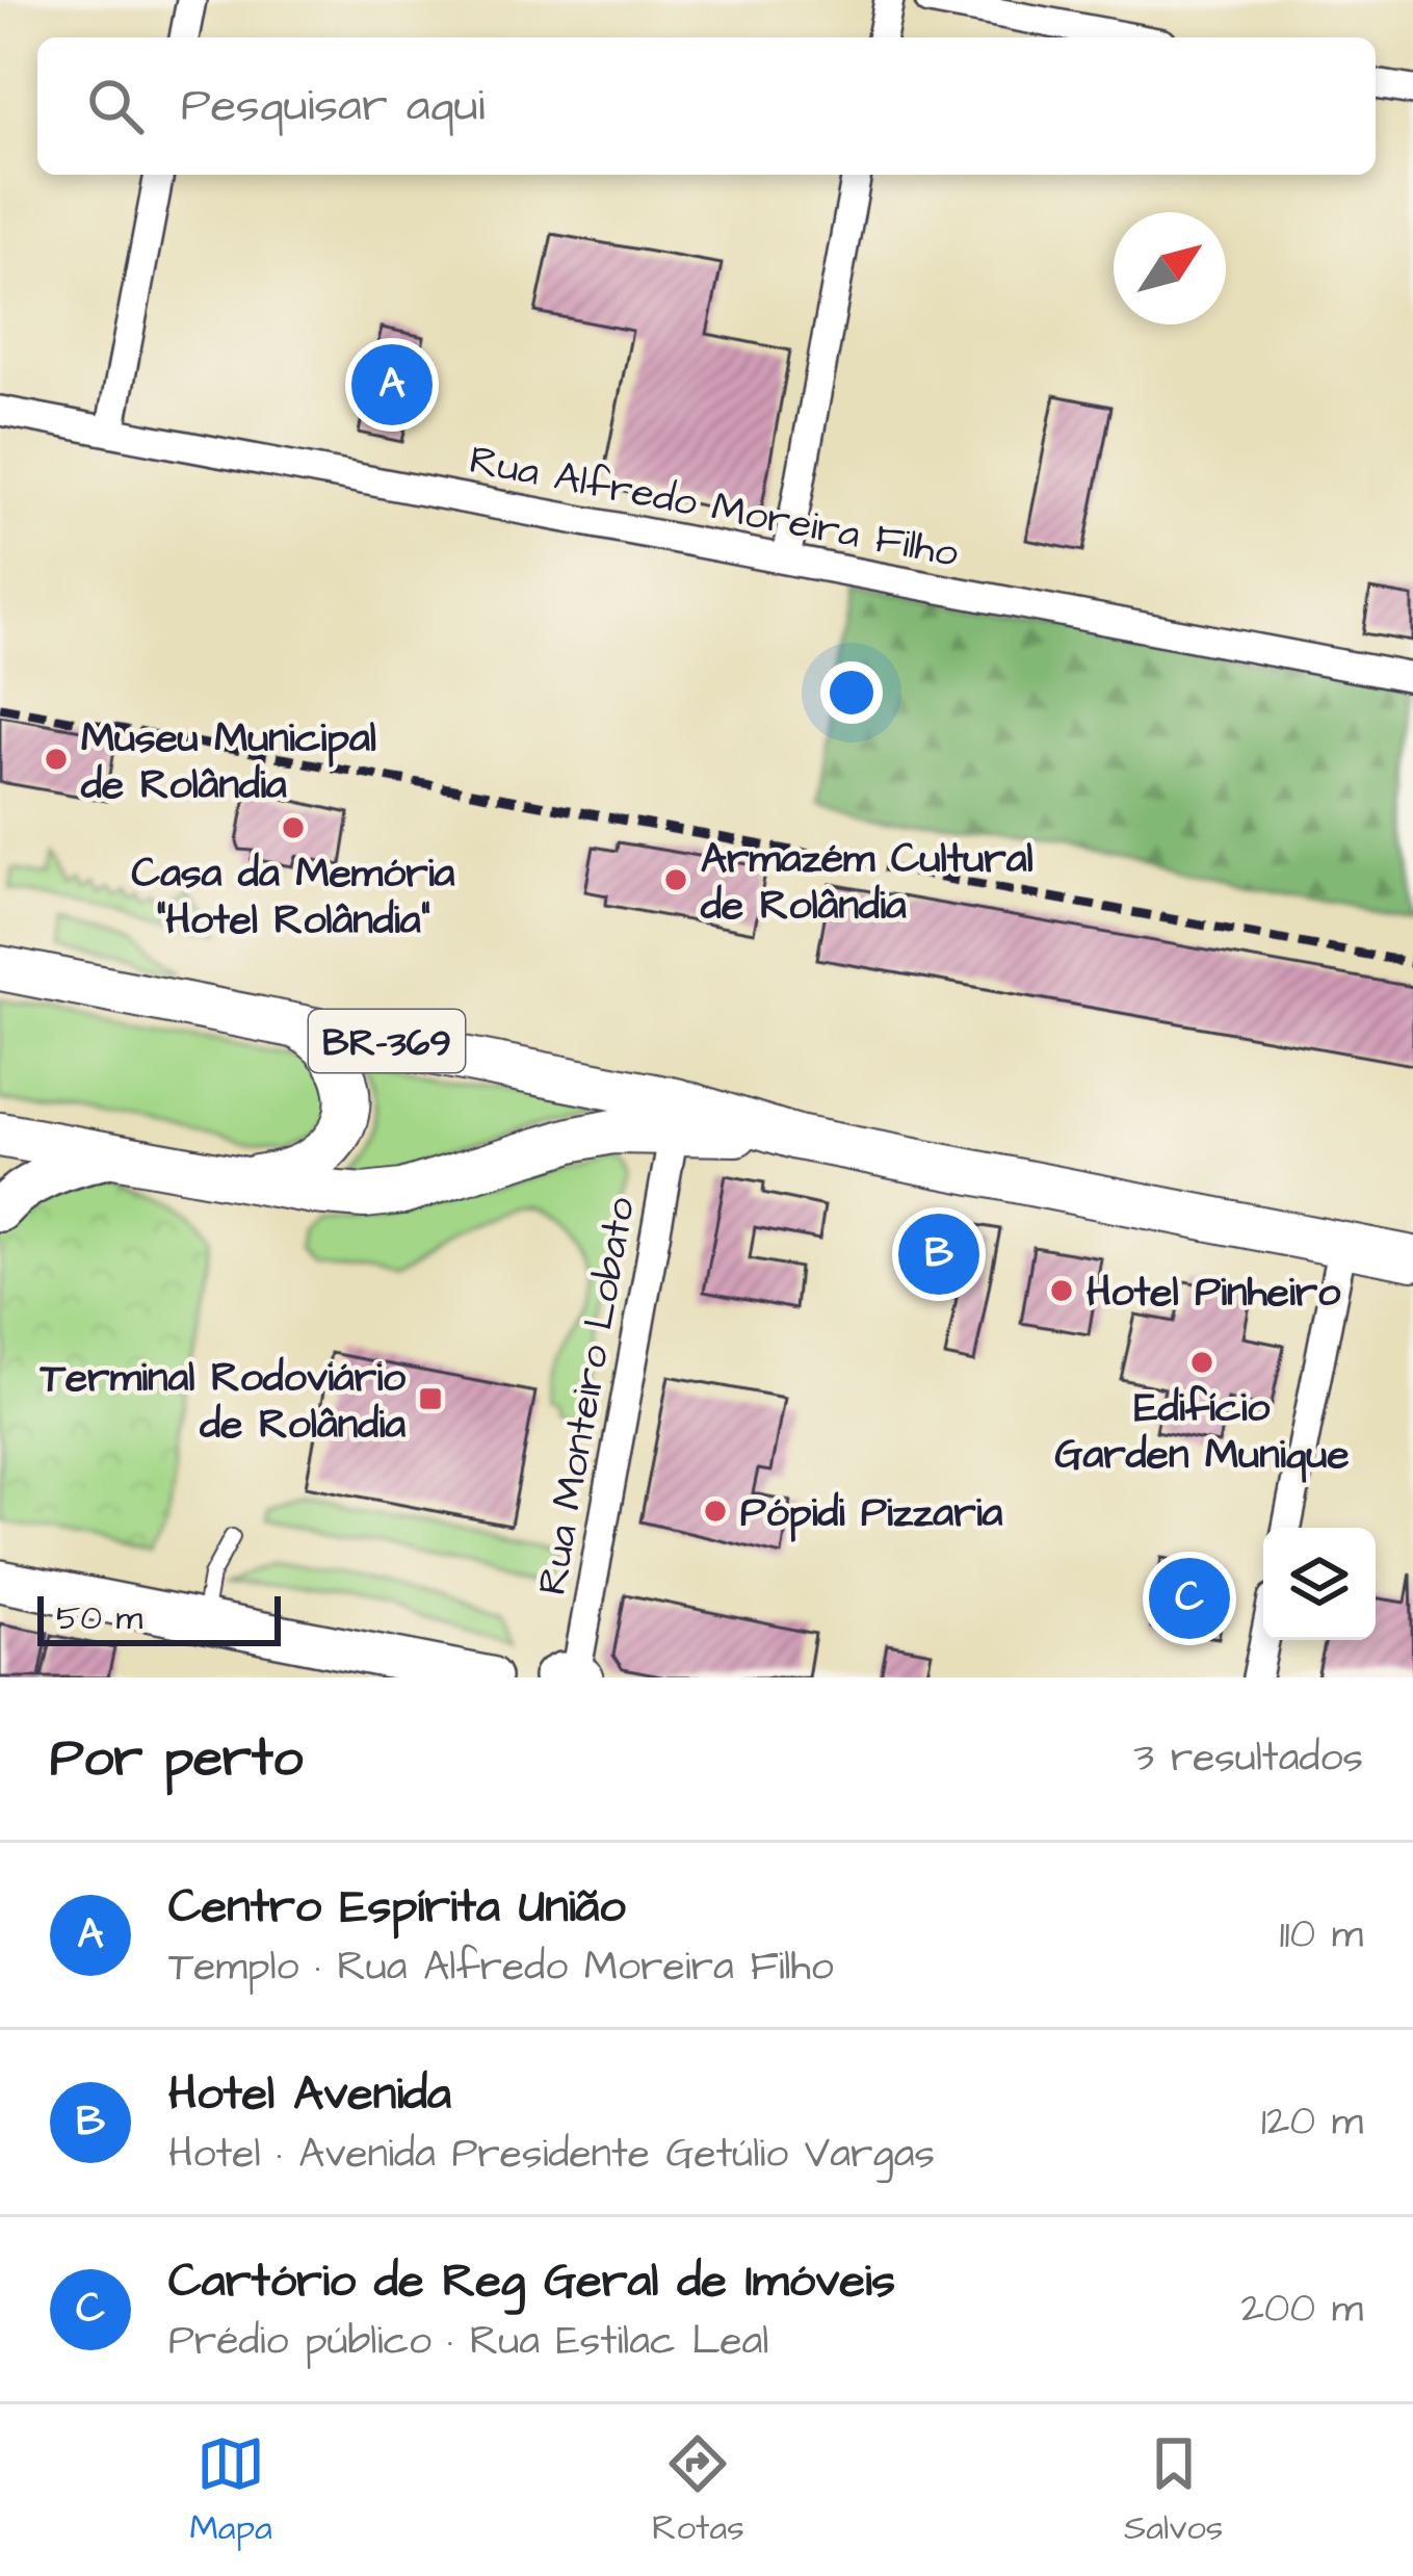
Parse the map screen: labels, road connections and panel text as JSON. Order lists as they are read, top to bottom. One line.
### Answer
{"streets":{"main road":["BR-369"],"street":["Rua Alfredo Moreira Filho","Rua Monteiro Lobato"]},"crossings":[["BR-369","Rua Monteiro Lobato"]],"places":{"other":["Museu Municipal de Rolândia","Casa da Memória \"Hotel Rolândia\"","Armazém Cultural de Rolândia","Hotel Pinheiro","Edifício Garden Munique","Pópidi Pizzaria"],"transit":["Terminal Rodoviário de Rolândia"]},"scale_bar":"50 m","north":"top right","page":{"search":"Pesquisar aqui","pins":["A","B","C"],"scale":"50 m","heading":["Por perto","3 resultados"],"list":[{"mark":"A","name":"Centro Espírita União","note":"Templo · Rua Alfredo Moreira Filho","value":"110 m"},{"mark":"B","name":"Hotel Avenida","note":"Hotel · Avenida Presidente Getúlio Vargas","value":"120 m"},{"mark":"C","name":"Cartório de Reg Geral de Imóveis","note":"Prédio público · Rua Estilac Leal","value":"200 m"}],"nav":["Mapa","Rotas","Salvos"]}}
